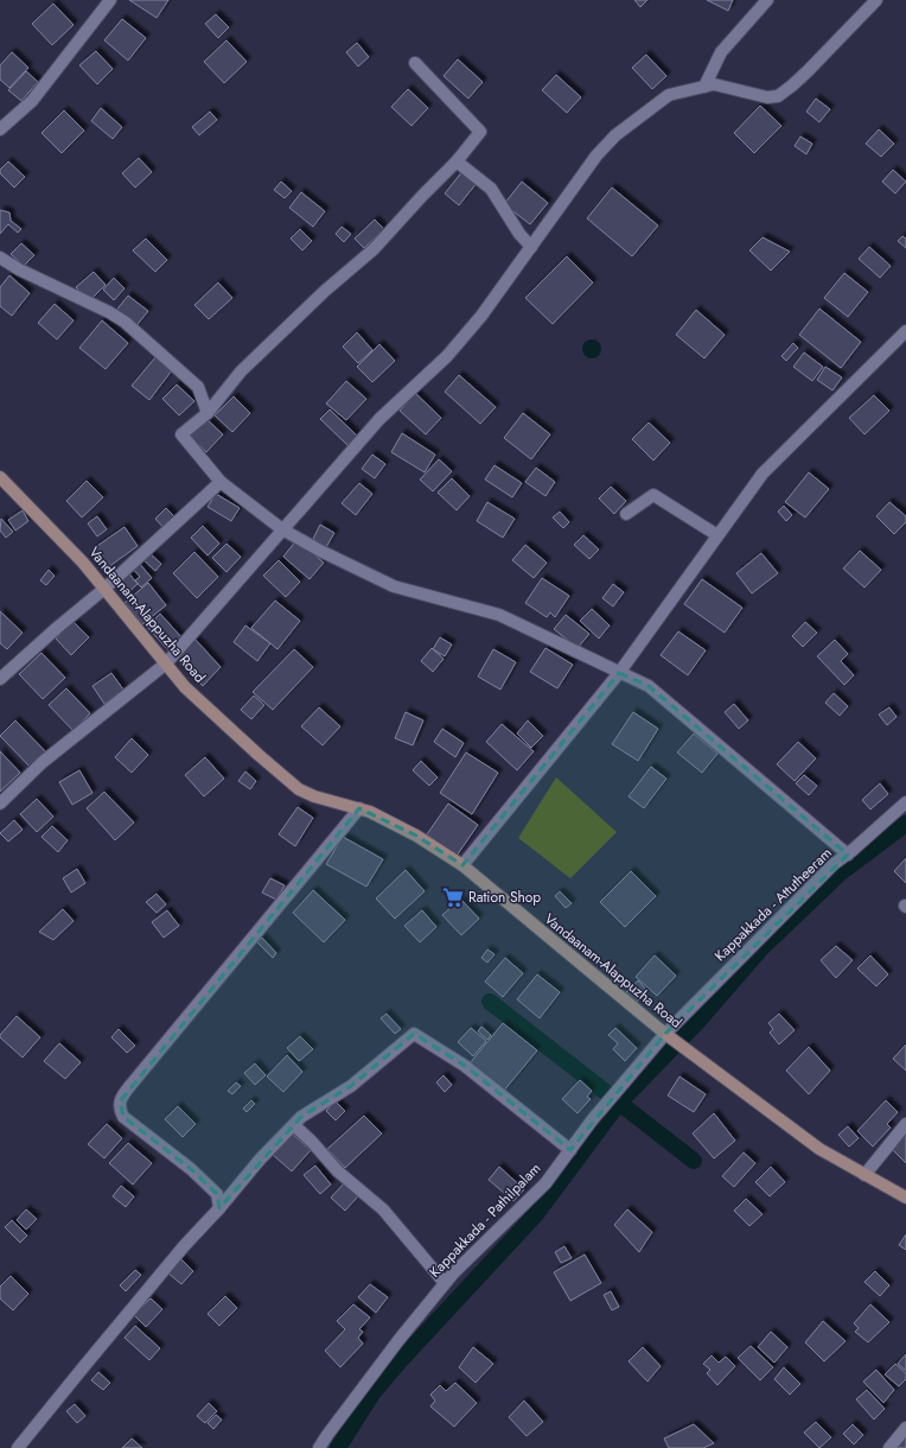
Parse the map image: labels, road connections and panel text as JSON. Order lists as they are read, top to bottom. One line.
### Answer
{"streets":{"main road":["Vandaanam-Alappuzha Road"],"street":["Kappakkada - Attutheeram","Kappakkada - Pathilpalam"]},"crossings":[["Vandaanam-Alappuzha Road","Kappakkada - Attutheeram"],["Vandaanam-Alappuzha Road","Kappakkada - Pathilpalam"],["Kappakkada - Attutheeram","Kappakkada - Pathilpalam"]],"places":{"supermarket":["Ration Shop"]}}
